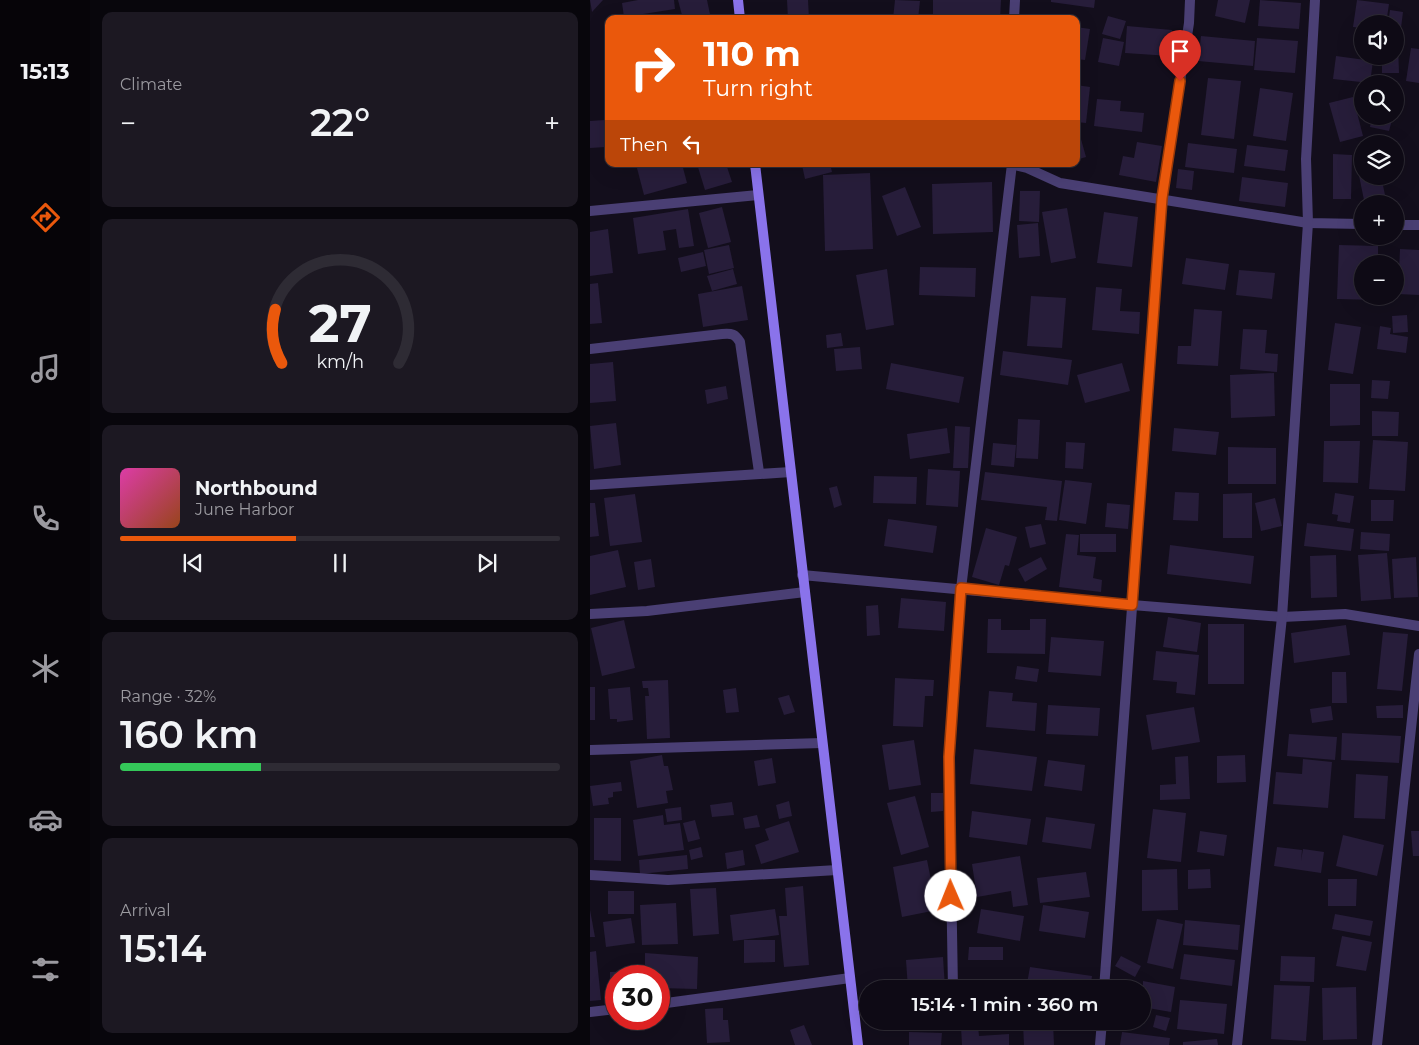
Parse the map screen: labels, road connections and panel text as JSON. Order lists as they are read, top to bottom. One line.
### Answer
{"page":{"tabs":"15:13","tile":["Climate",["Range · 32%","160 km"],["Arrival","15:14"]],"map_buttons":["+","−"],"turn":["110 m","Turn right"],"heat":["−","22°","+"],"then":"Then","song":["Northbound","June Harbor"],"limit":"30","trip":"15:14 · 1 min · 360 m","gauge":["27","km/h"]}}
